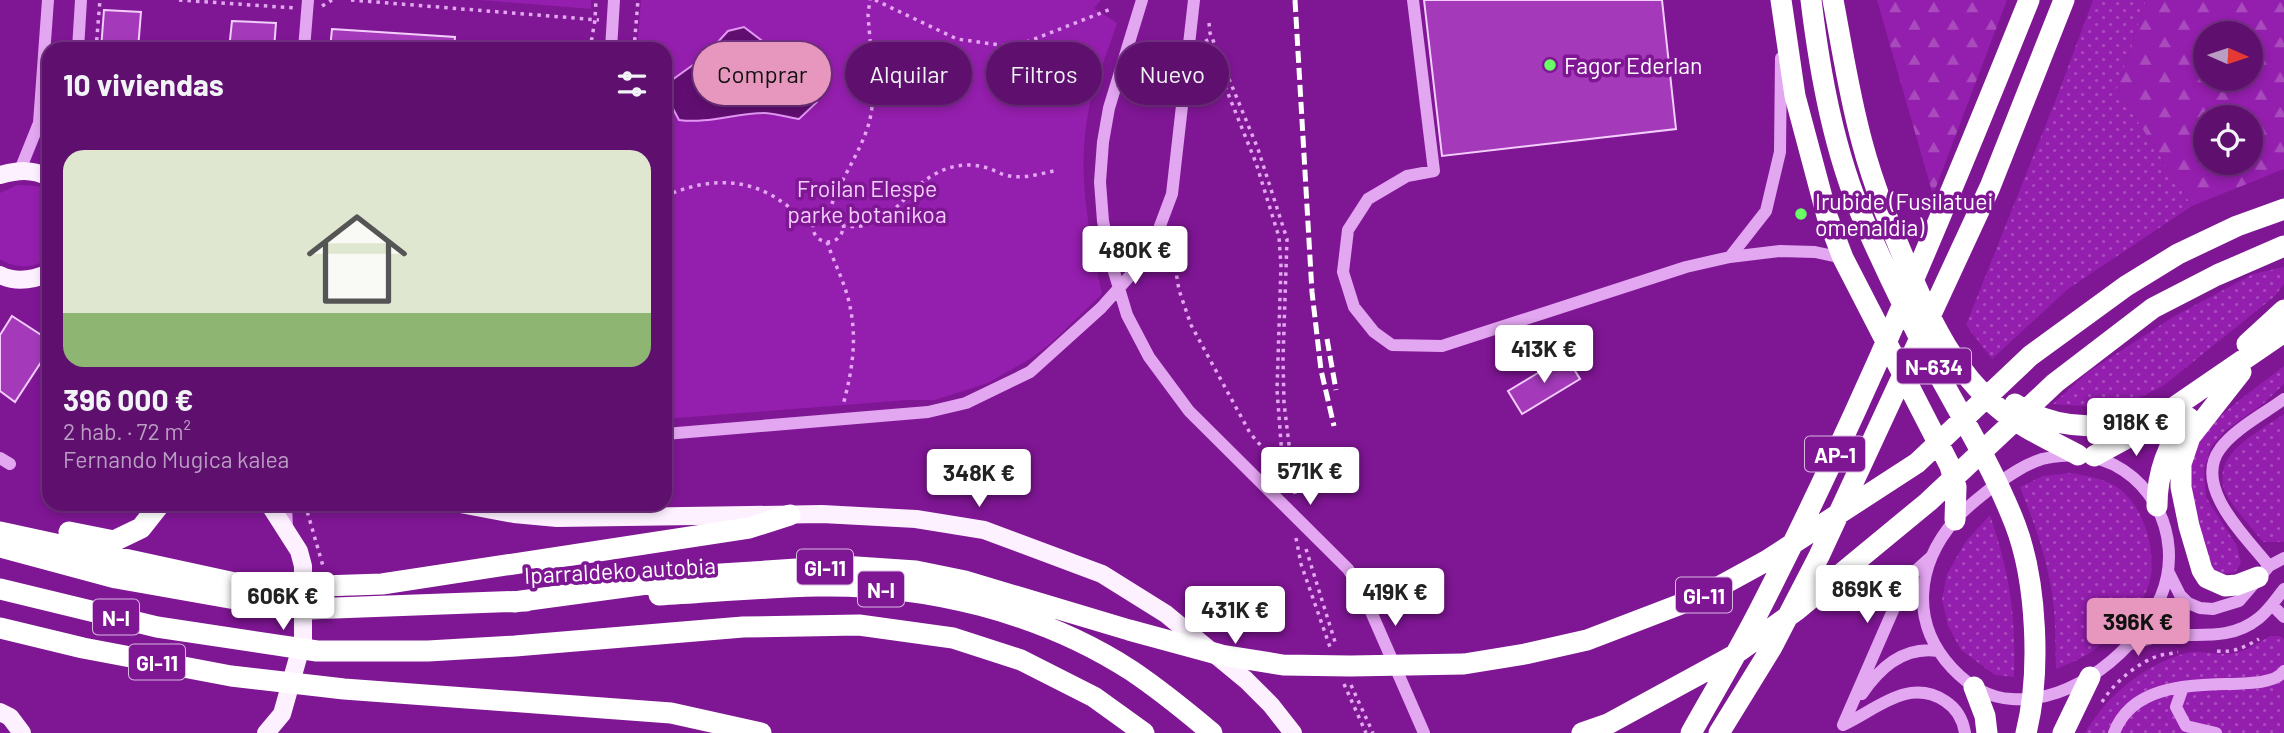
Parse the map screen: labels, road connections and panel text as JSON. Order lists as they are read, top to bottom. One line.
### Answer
{"streets":{"highway":["N-634","AP-1","GI-11","Iparraldeko autobia","N-I"]},"crossings":[["GI-11","Iparraldeko autobia"]],"parks":["Froilan Elespe parke botanikoa"],"places":["Fagor Ederlan","Irubide (Fusilatuei omenaldia)"],"north":"right","page":{"chip":["Comprar","Alquilar","Filtros","Nuevo"],"heading":"10 viviendas","list":[{"name":"396 000 €","note":"2 hab. · 72 m² · Fernando Mugica kalea"}],"price":["480K €","413K €","918K €","571K €","348K €","869K €","419K €","606K €","431K €","396K €"]}}
